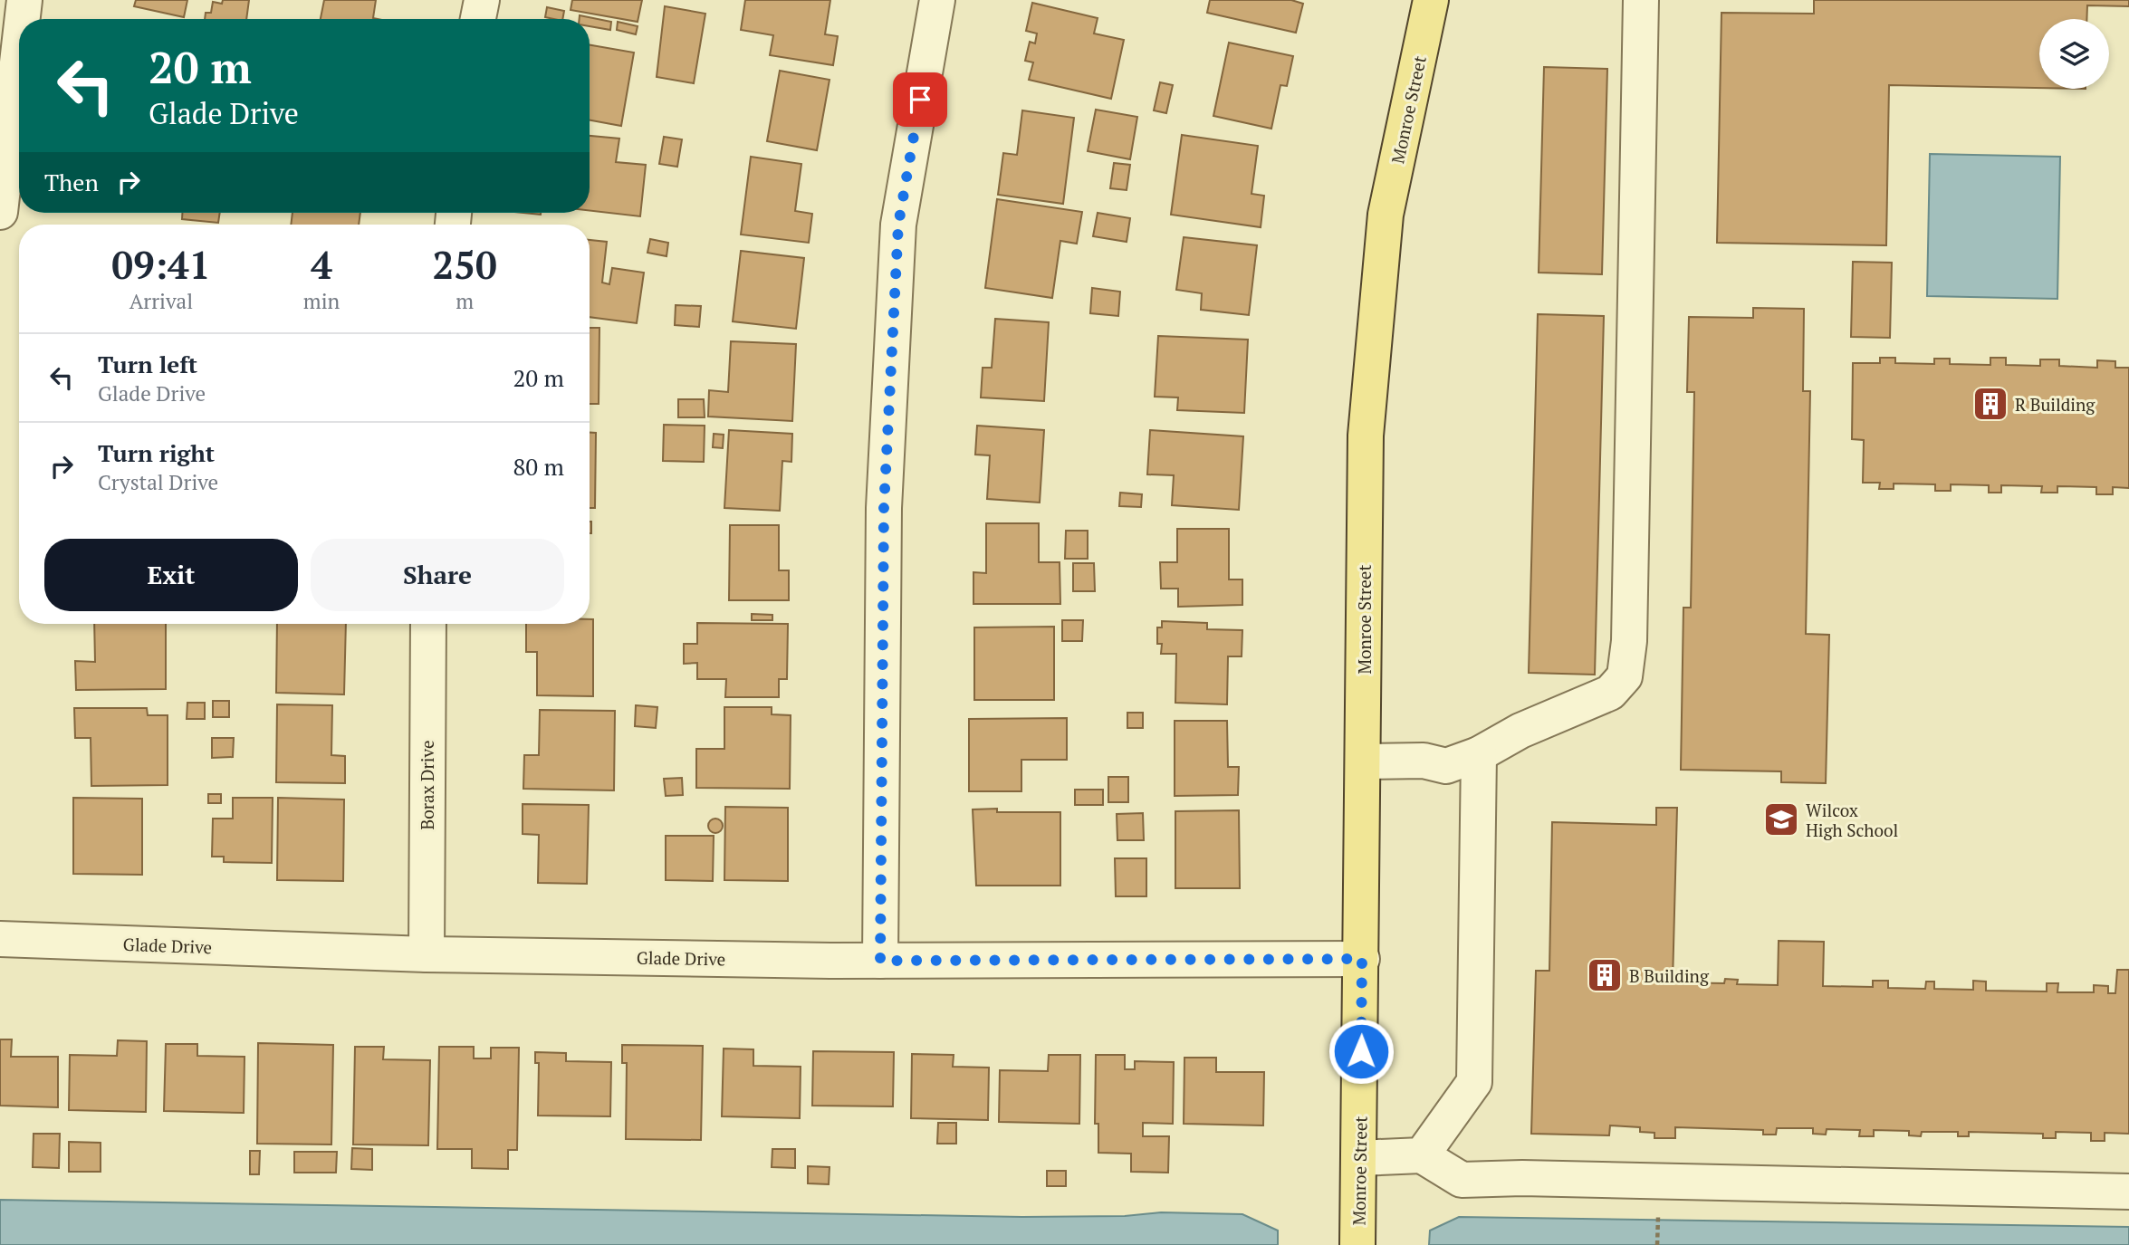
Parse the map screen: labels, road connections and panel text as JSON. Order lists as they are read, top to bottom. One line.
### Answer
{"streets":{"main road":["Monroe Street"],"street":["Borax Drive","Glade Drive"]},"crossings":[["Monroe Street","Glade Drive"],["Borax Drive","Glade Drive"]],"places":{"building":["R Building","B Building"],"school or university":["Wilcox High School"]},"page":{"turn":["20 m","Glade Drive"],"then":"Then","eta":["09:41","Arrival","4","min","250","m"],"list":[{"name":"Turn left","note":"Glade Drive","value":"20 m"},{"name":"Turn right","note":"Crystal Drive","value":"80 m"}],"buttons":["Exit","Share"]}}
